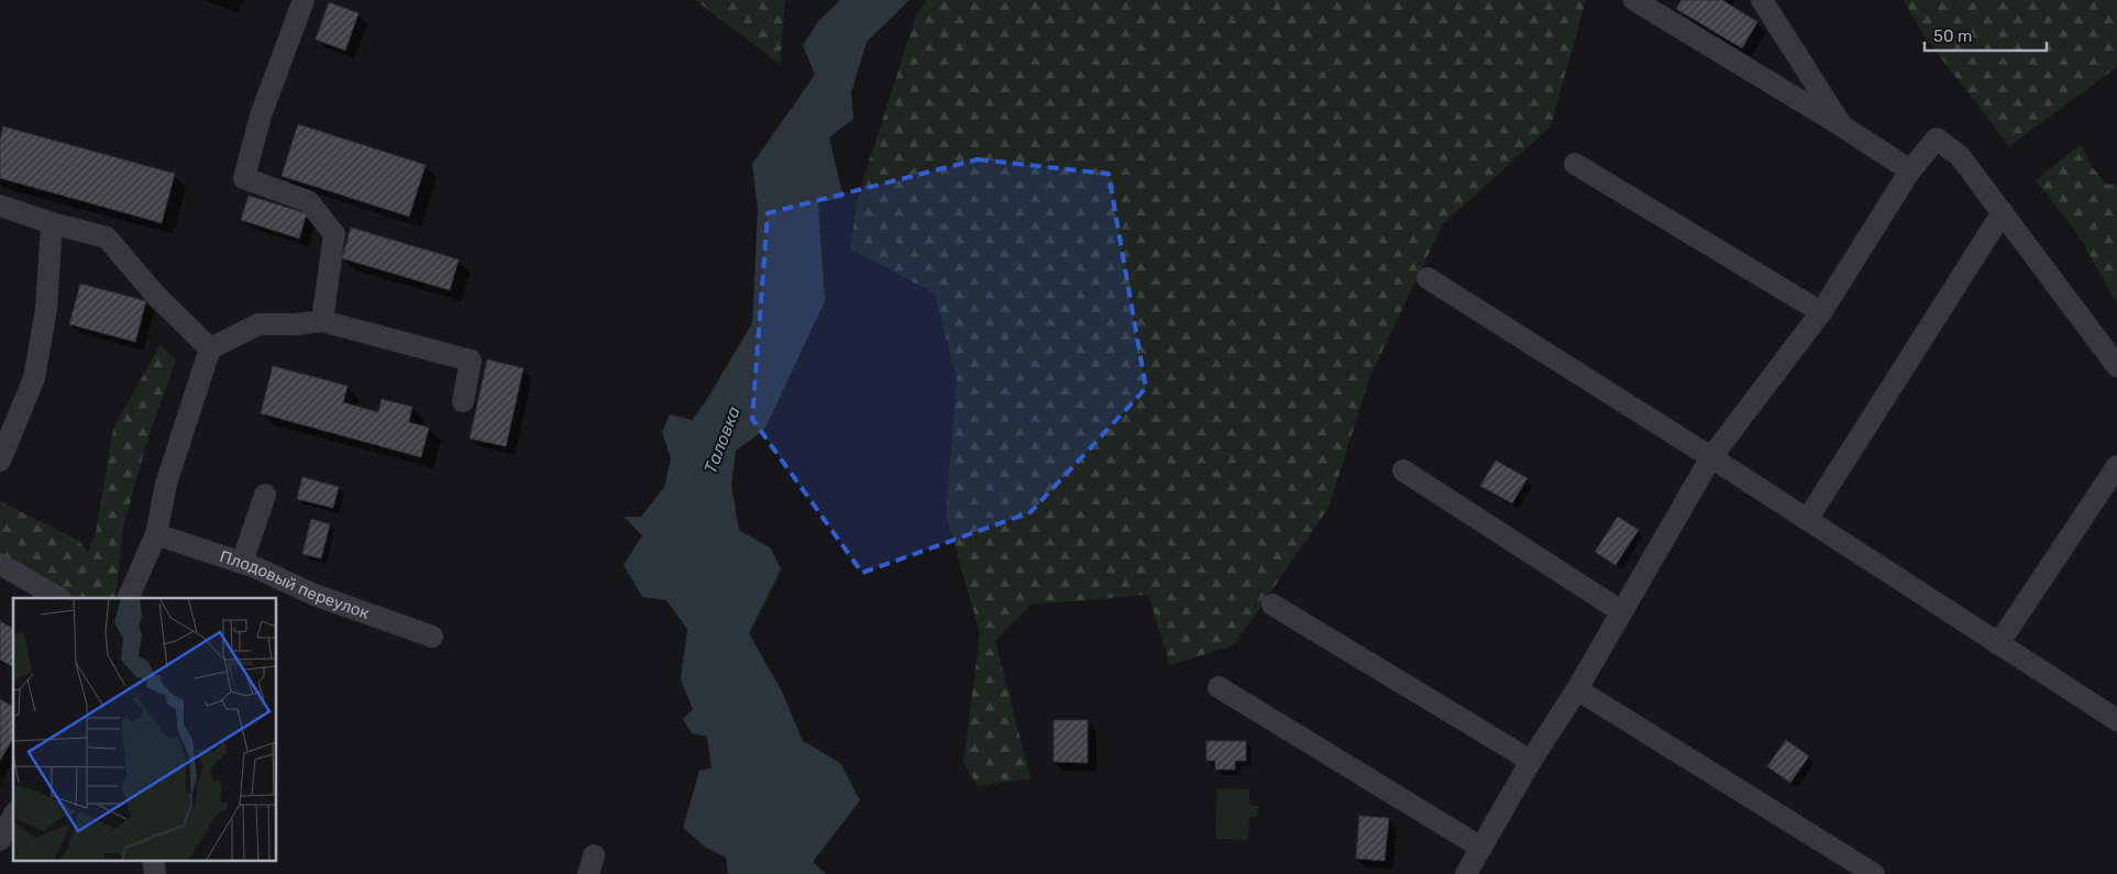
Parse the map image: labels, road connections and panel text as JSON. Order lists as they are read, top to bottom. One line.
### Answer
{"streets":{"street":["Плодовый переулок"]},"water":["Таловка"],"scale_bar":"50 m"}
